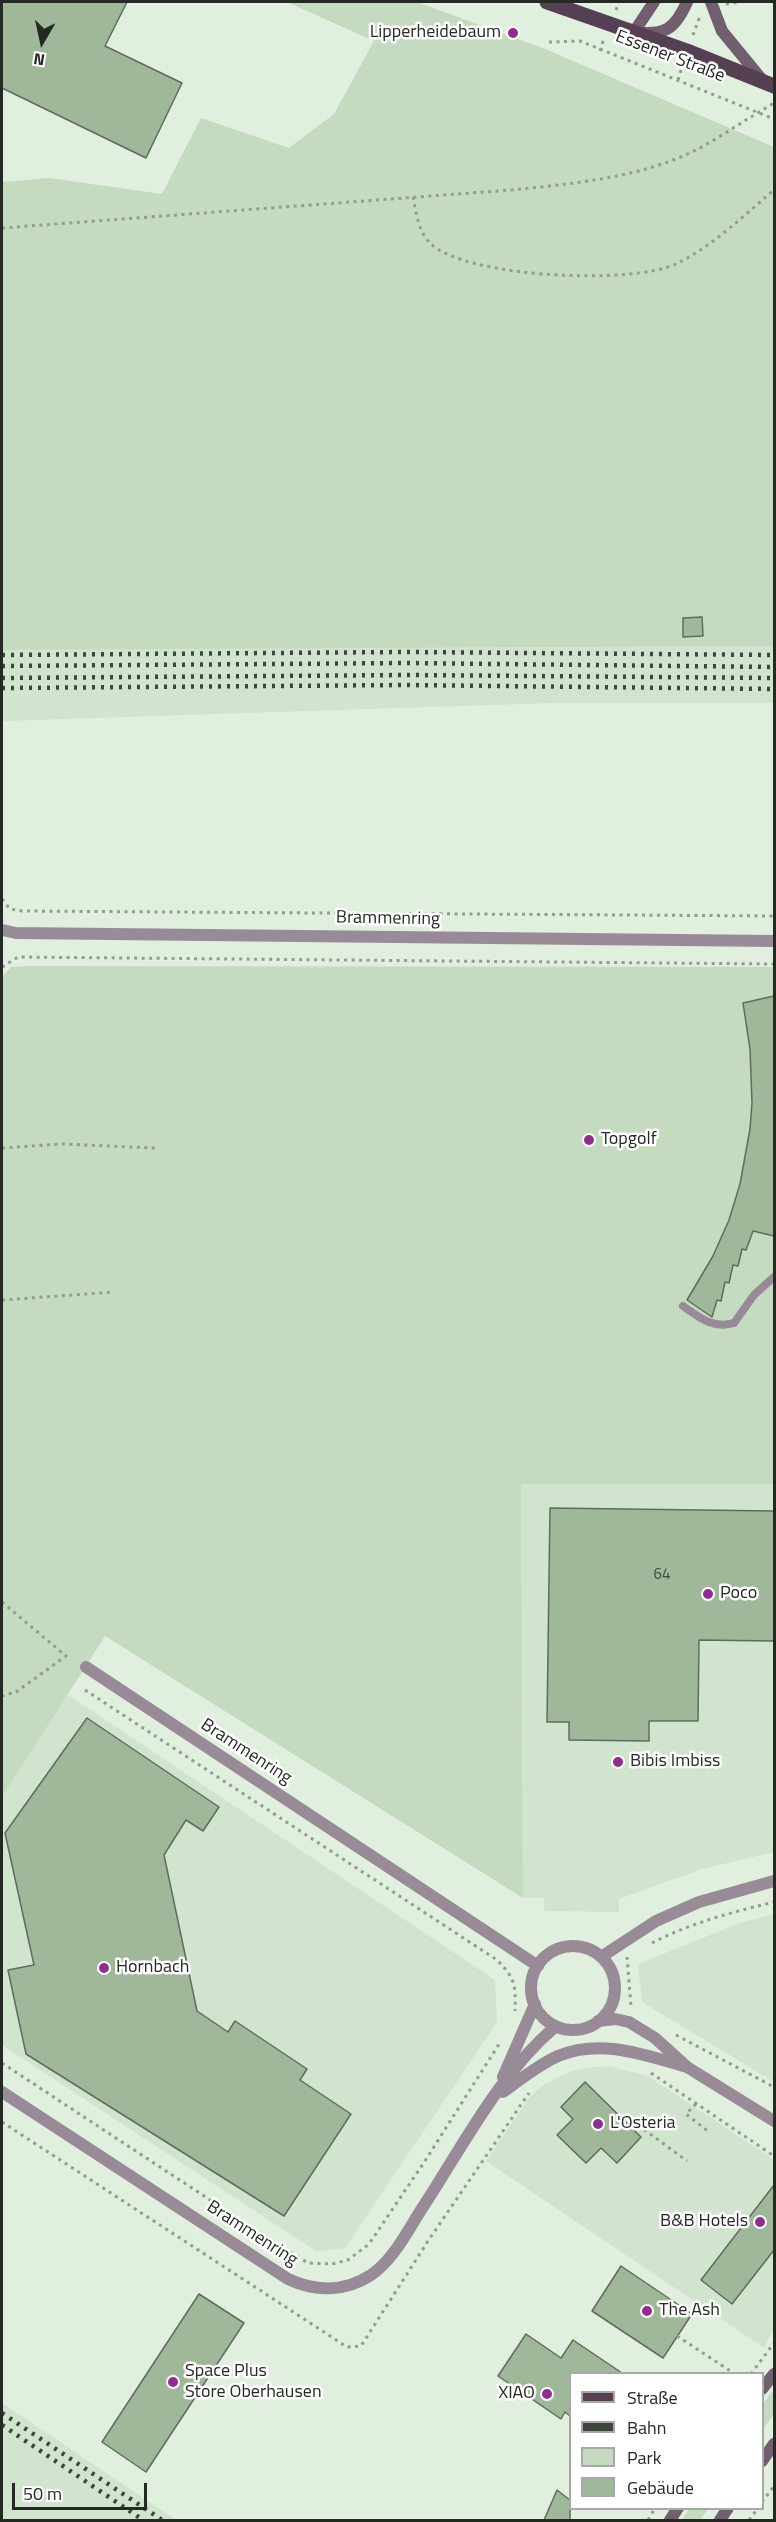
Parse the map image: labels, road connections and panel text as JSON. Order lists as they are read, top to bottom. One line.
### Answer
{"streets":{"main road":["Essener Straße"],"street":["Brammenring"]},"places":["Lipperheidebaum","Topgolf","Poco","Bibis Imbiss","Hornbach","L'Osteria","B&B Hotels","The Ash","Space Plus Store Oberhausen","XIAO"],"house_numbers":["64"],"legend":["Straße","Bahn","Park","Gebäude"],"scale_bar":"50 m","north":"bottom"}
